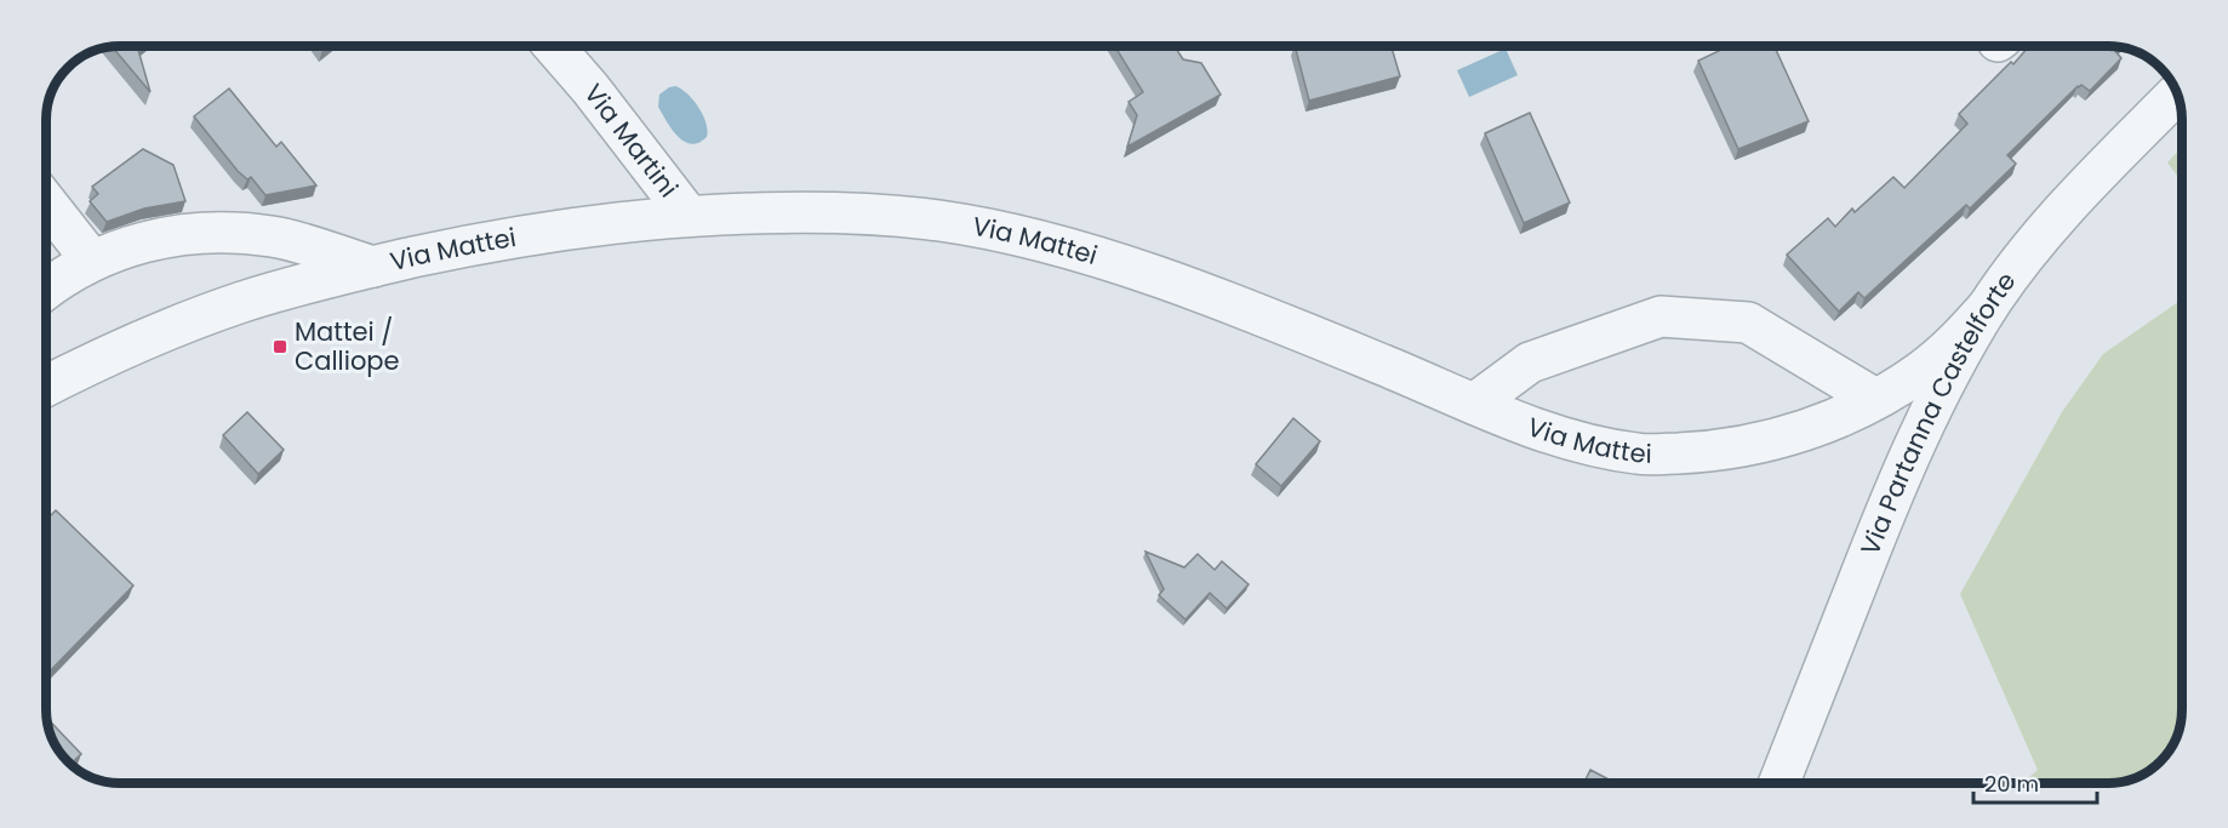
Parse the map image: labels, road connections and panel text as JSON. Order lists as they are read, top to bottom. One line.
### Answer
{"streets":{"street":["Via Martini","Via Mattei","Via Partanna Castelforte"]},"crossings":[["Via Martini","Via Mattei"],["Via Mattei","Via Partanna Castelforte"]],"places":{"transit":["Mattei / Calliope"]},"scale_bar":"20 m"}
